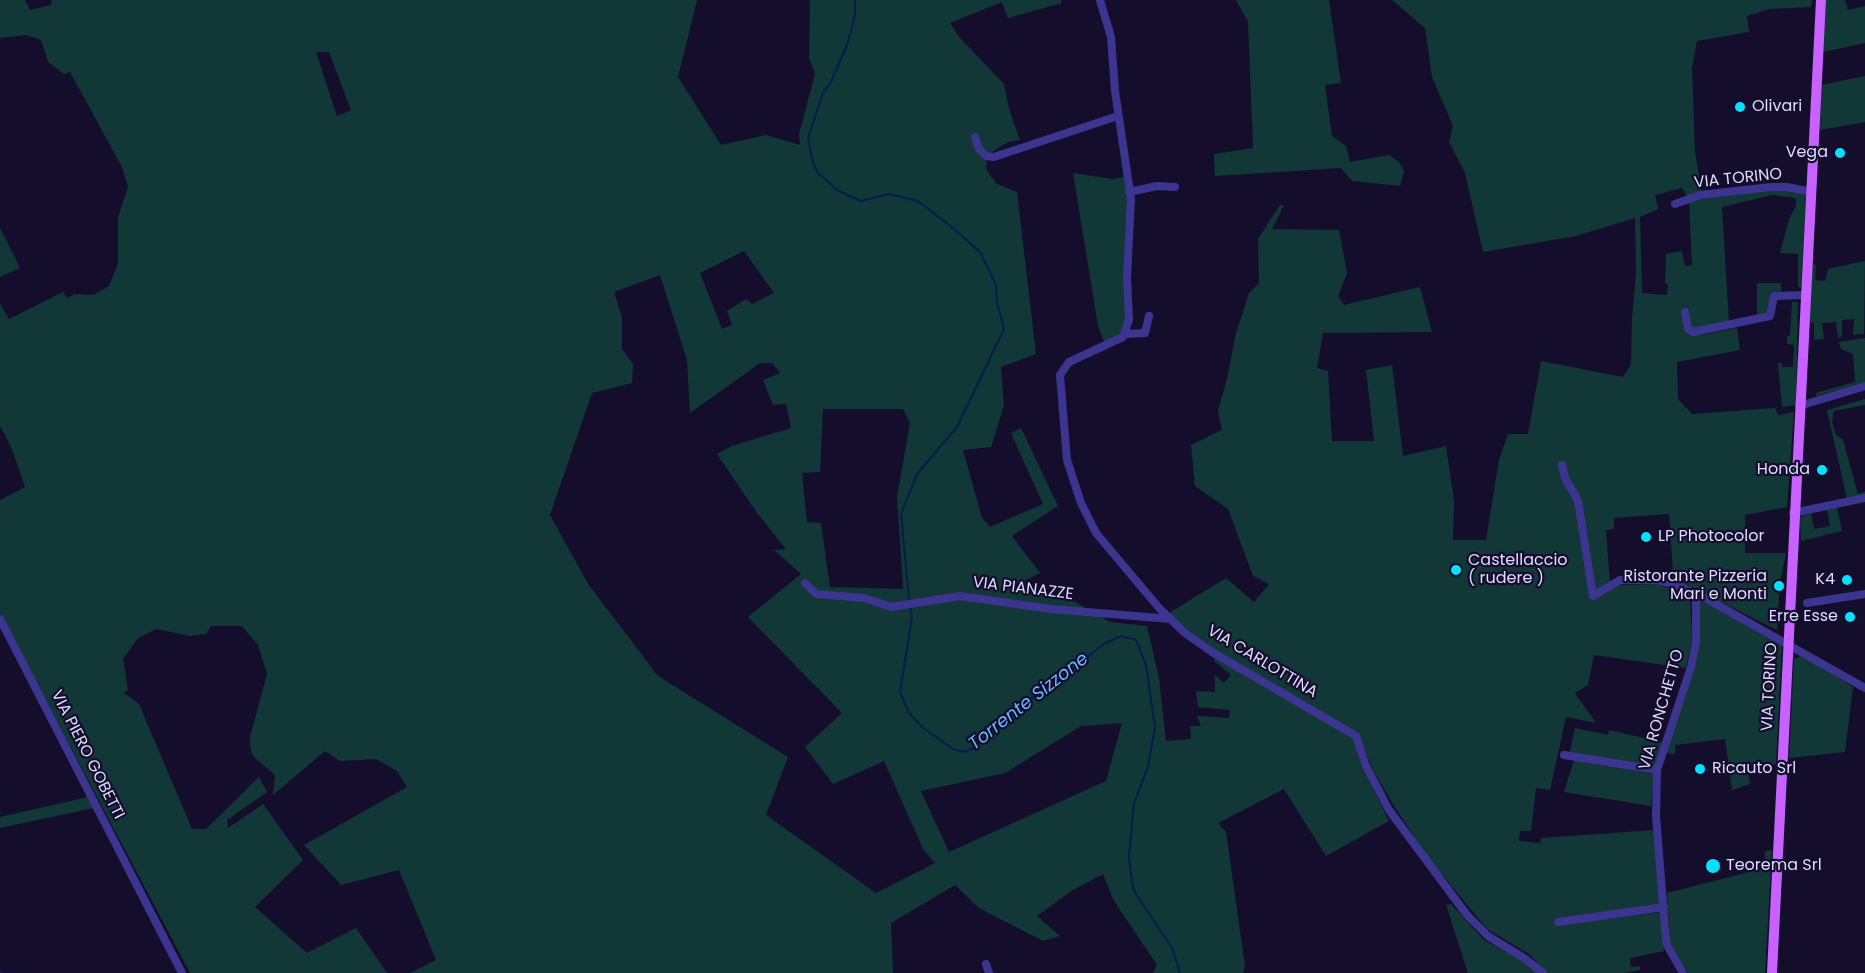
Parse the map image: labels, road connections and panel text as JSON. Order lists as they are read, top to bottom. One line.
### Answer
{"streets":{"main road":["VIA TORINO"],"street":["VIA PIANAZZE","VIA CARLOTTINA","VIA RONCHETTO","VIA PIERO GOBETTI"]},"crossings":[["VIA PIANAZZE","VIA CARLOTTINA"]],"water":["Torrente Sizzone"],"places":["Olivari","Vega","Honda","LP Photocolor","Castellaccio ( rudere )","K4","Ristorante Pizzeria Mari e Monti","Erre Esse","Ricauto Srl","Teorema Srl"]}
